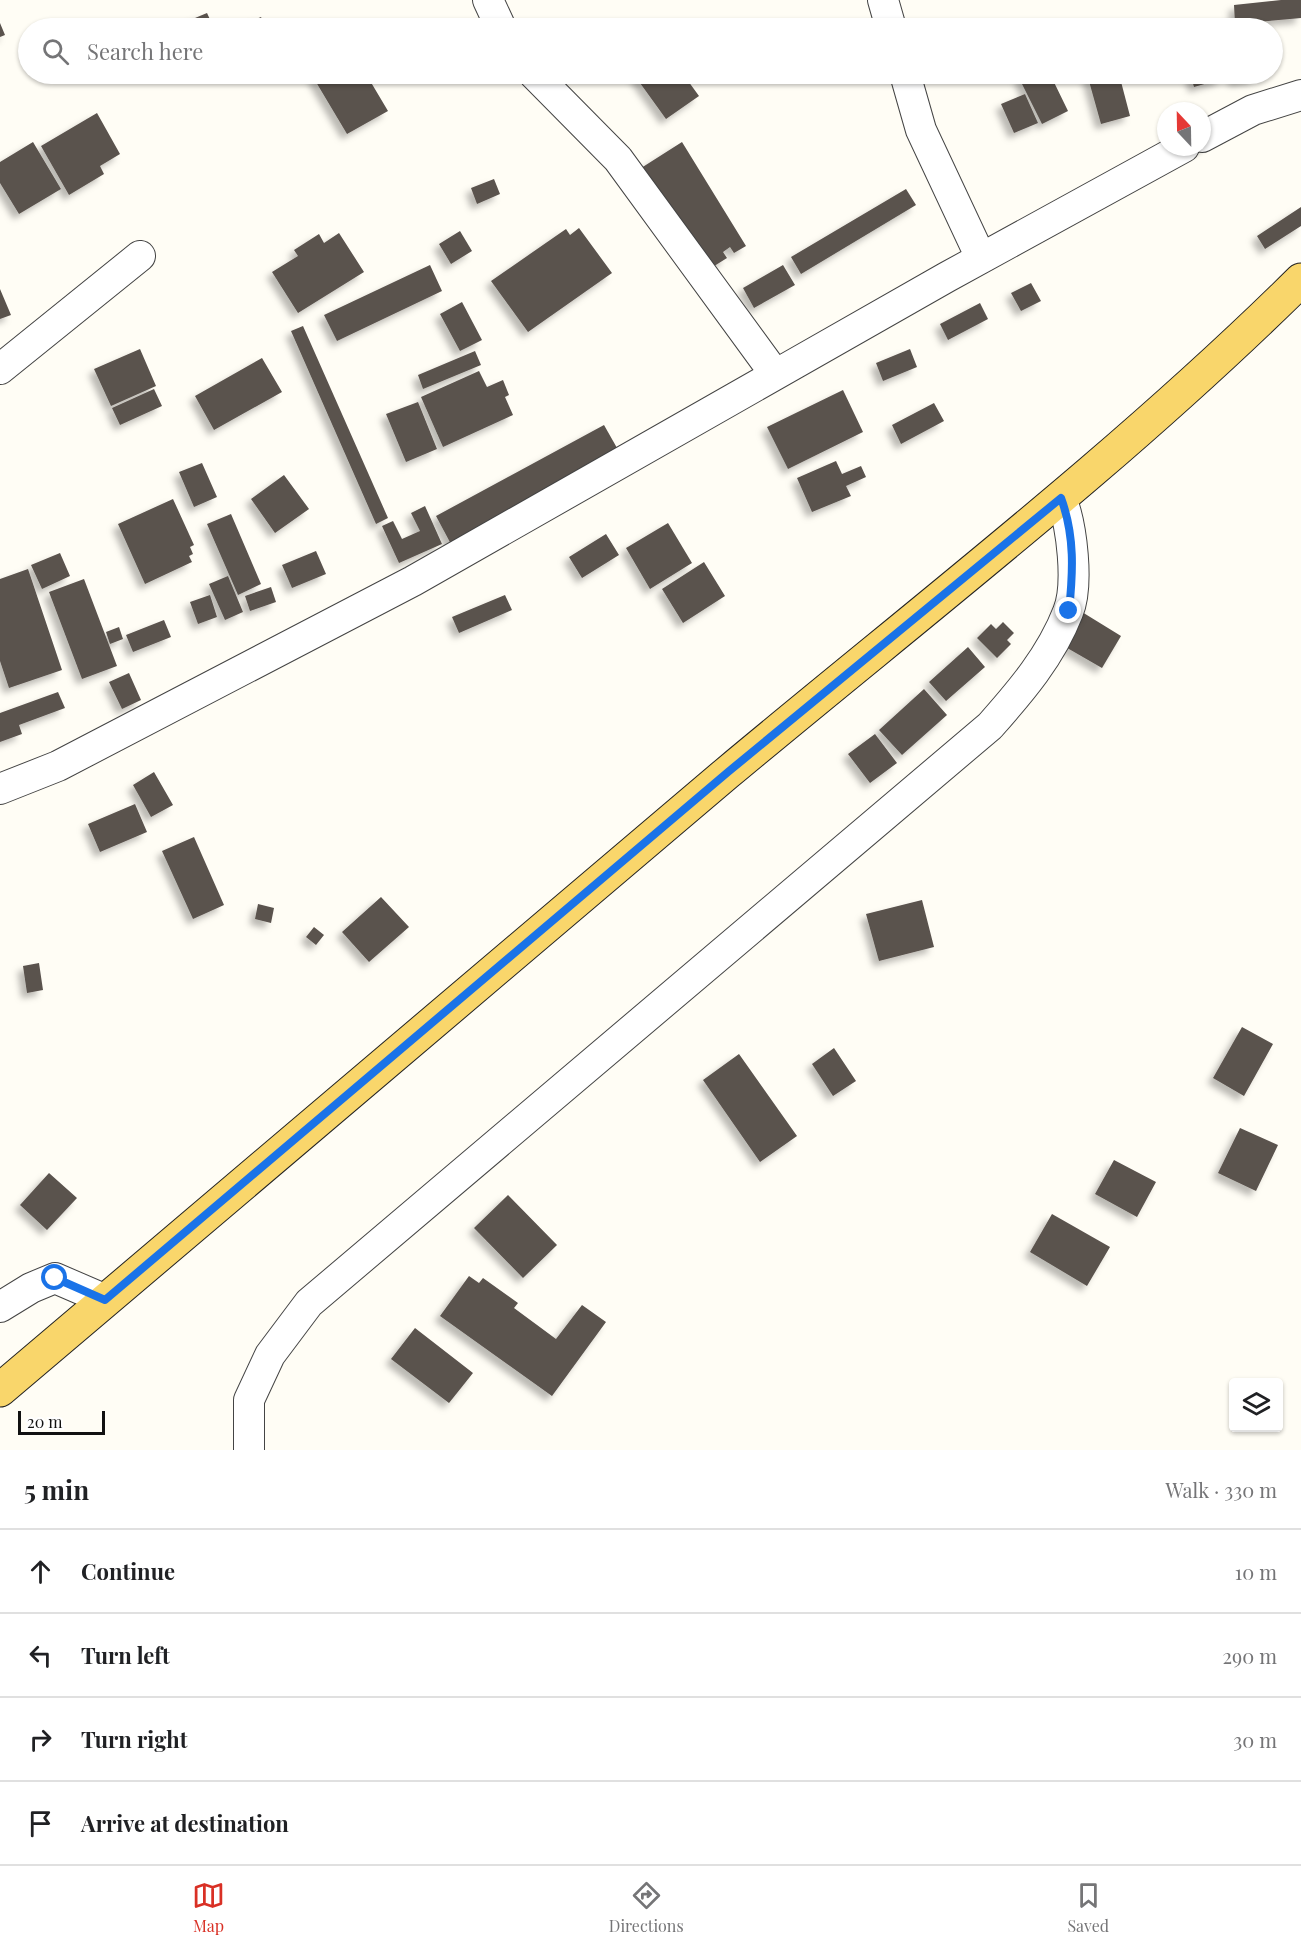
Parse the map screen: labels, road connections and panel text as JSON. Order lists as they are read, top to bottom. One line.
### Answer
{"scale_bar":"20 m","north":"top","page":{"search":"Search here","scale":"20 m","heading":["5 min","Walk · 330 m"],"list":[["Continue","10 m"],["Turn left","290 m"],["Turn right","30 m"],"Arrive at destination"],"nav":["Map","Directions","Saved"]}}
